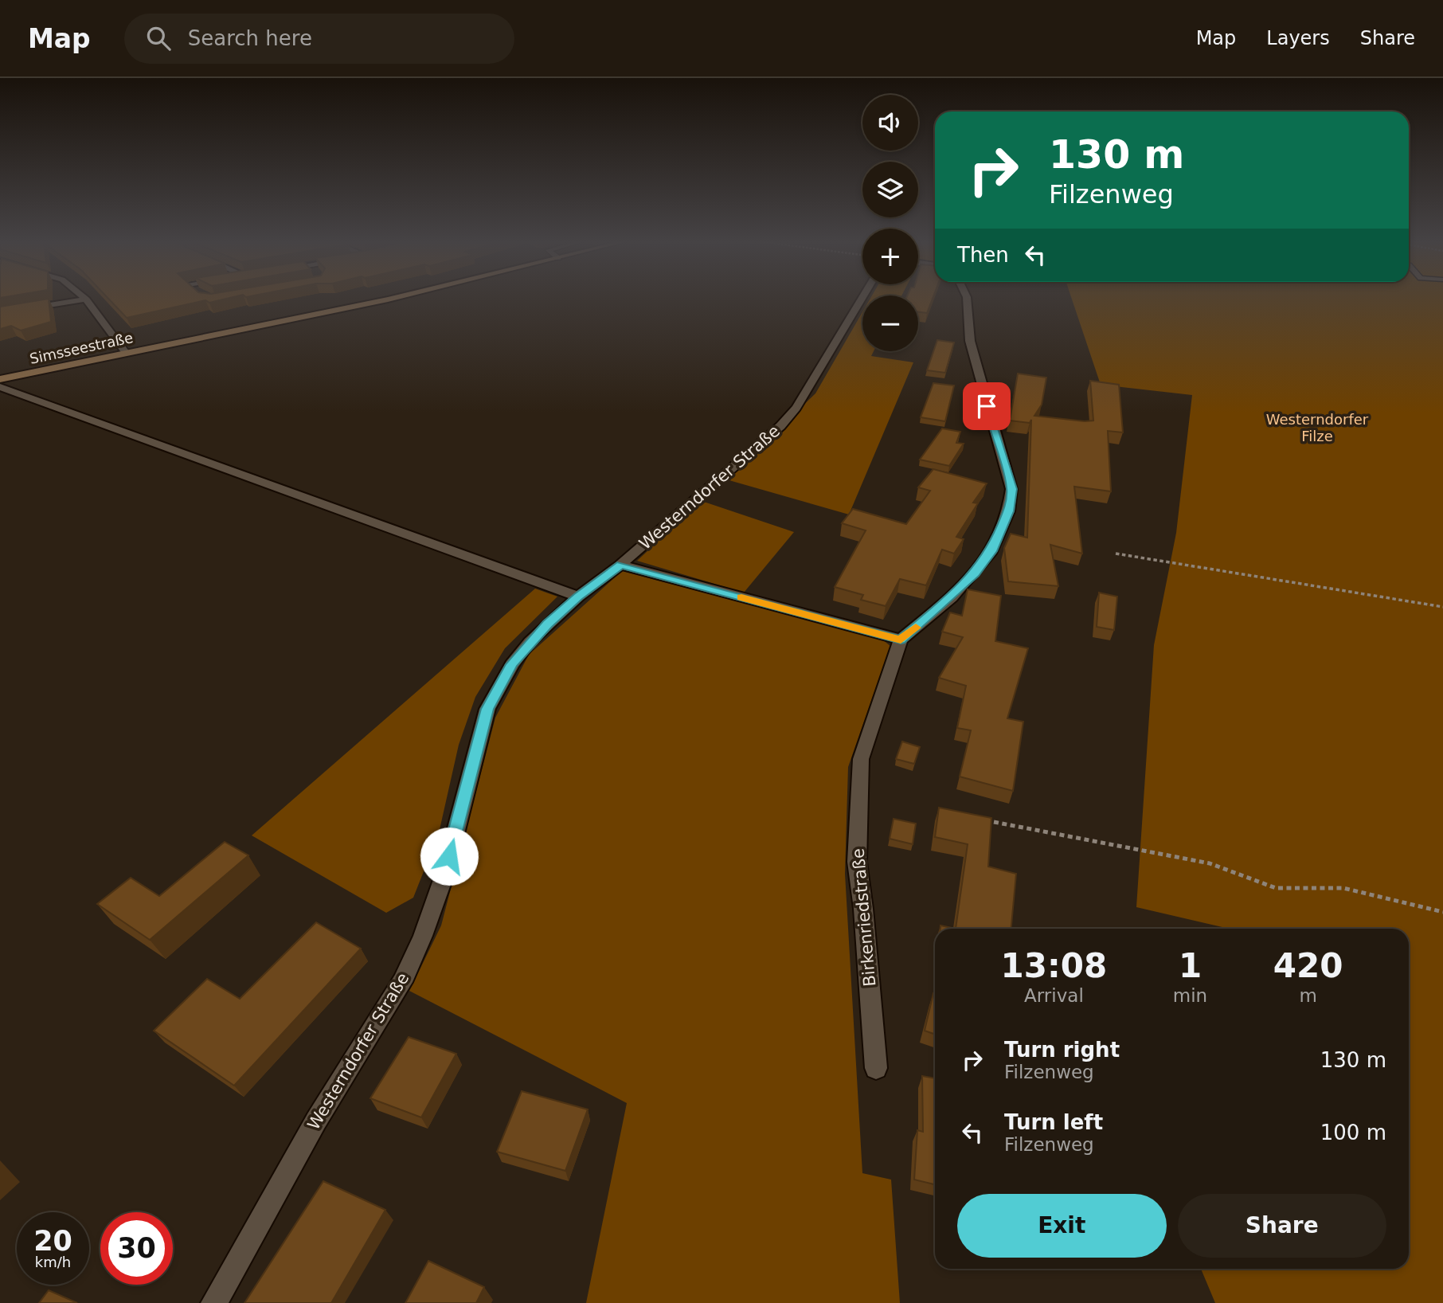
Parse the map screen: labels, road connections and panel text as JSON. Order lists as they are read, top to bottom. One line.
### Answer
{"streets":{"main road":["Simsseestraße"],"street":["Westerndorfer Straße","Birkenriedstraße"]},"parks":["Westerndorfer Filze"],"page":{"header":"Map","search":"Search here","nav":["Map","Layers","Share"],"map_buttons":["+","−"],"turn":["130 m","Filzenweg"],"then":"Then","eta":["13:08","Arrival","1","min","420","m"],"list":[{"name":"Turn right","note":"Filzenweg","value":"130 m"},{"name":"Turn left","note":"Filzenweg","value":"100 m"}],"buttons":["Exit","Share"],"speed":"20 km/h","limit":"30"}}
